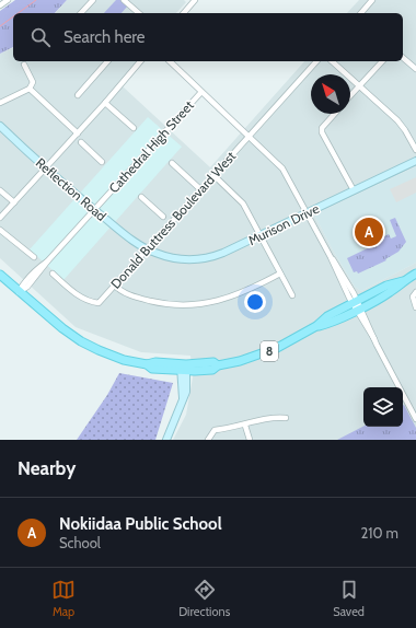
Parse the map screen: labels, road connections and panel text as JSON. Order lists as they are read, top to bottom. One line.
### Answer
{"streets":{"main road":["8"],"street":["Cathedral High Street","Reflection Road","Donald Buttress Boulevard West","Murison Drive"]},"crossings":[["Cathedral High Street","Reflection Road"],["Cathedral High Street","8"],["Reflection Road","Donald Buttress Boulevard West"],["Reflection Road","Murison Drive"],["Donald Buttress Boulevard West","Murison Drive"]],"north":"top left","page":{"search":"Search here","pins":"A","heading":"Nearby","list":[{"mark":"A","name":"Nokiidaa Public School","note":"School","value":"210 m"}],"nav":["Map","Directions","Saved"]}}
